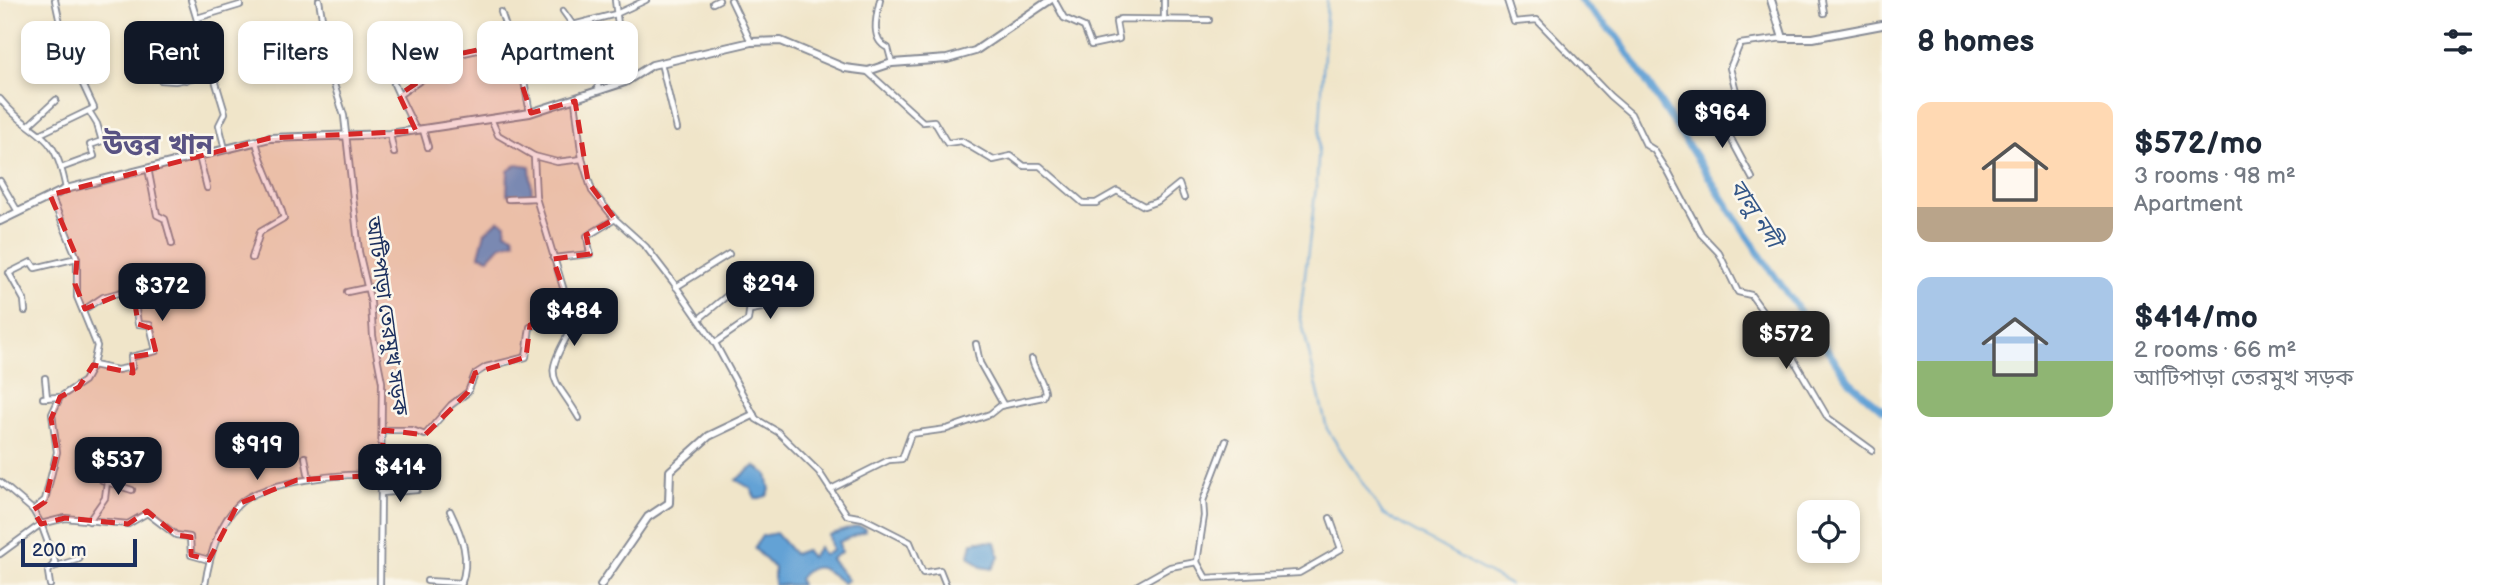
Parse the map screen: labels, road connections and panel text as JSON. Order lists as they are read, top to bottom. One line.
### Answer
{"streets":{"street":["আটিপাড়া তেরমুখ সড়ক"]},"districts":["উত্তর খান"],"water":["বালু নদী"],"scale_bar":"200 m","page":{"heading":"8 homes","chip":["Buy","Rent","Filters","New","Apartment"],"list":[{"name":"$572/mo","note":"3 rooms · 98 m² · Apartment"},{"name":"$414/mo","note":"2 rooms · 66 m² · আটিপাড়া তেরমুখ সড়ক"}],"price":["$964","$294","$372","$484","$572","$919","$537","$414"],"scale":"200 m"}}
